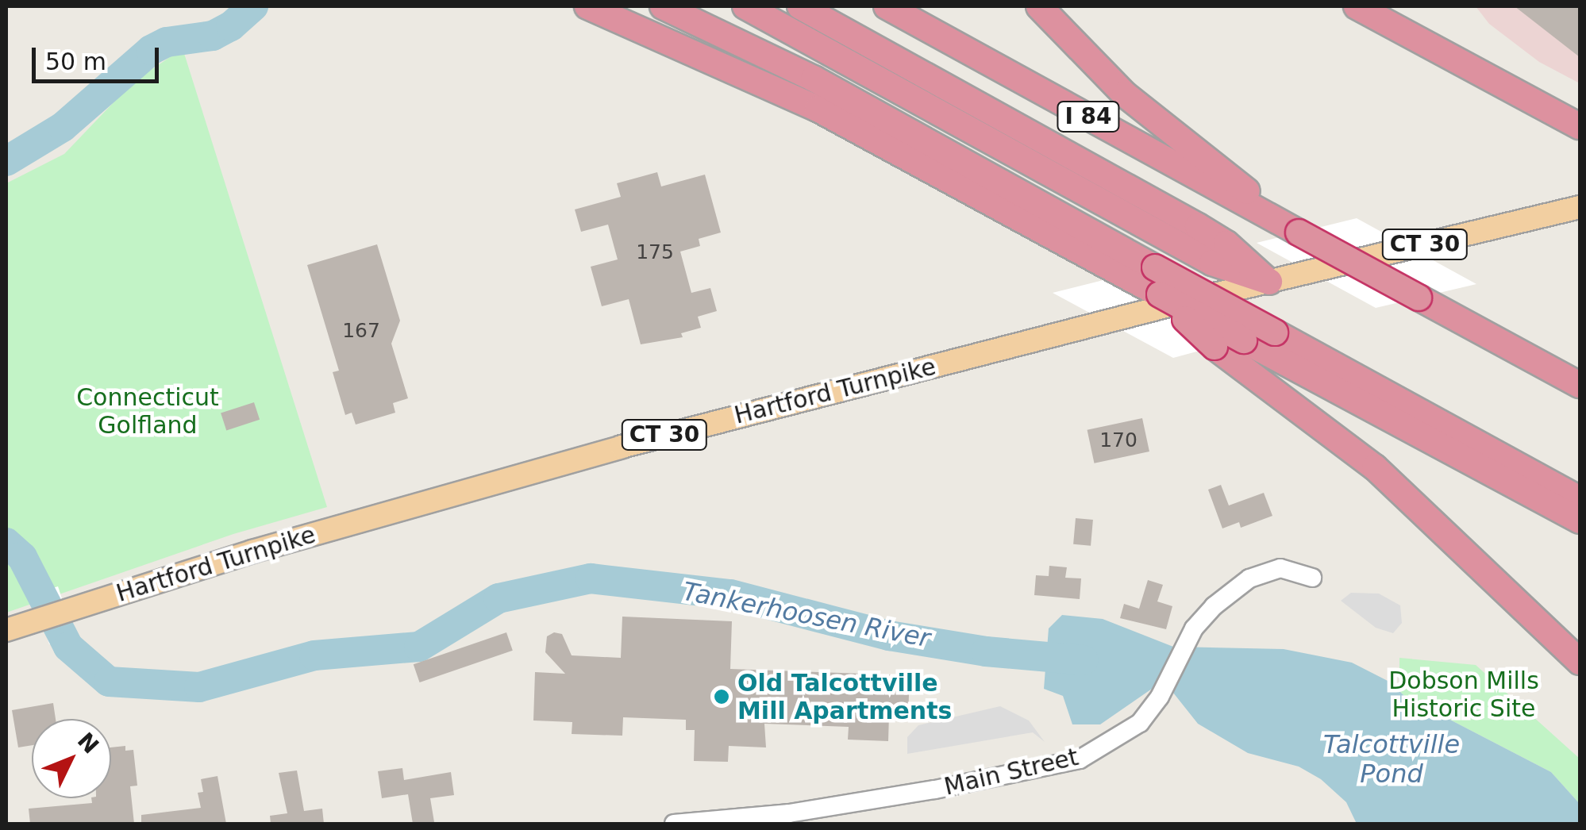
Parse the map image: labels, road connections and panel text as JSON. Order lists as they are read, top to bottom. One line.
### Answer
{"streets":{"highway":["I 84"],"main road":["CT 30","Hartford Turnpike"],"street":["Main Street"]},"water":["Tankerhoosen River","Talcottville Pond"],"parks":["Connecticut Golfland","Dobson Mills Historic Site"],"places":["Old Talcottville Mill Apartments"],"house_numbers":["175","167","170"],"scale_bar":"50 m","north":"top right"}
